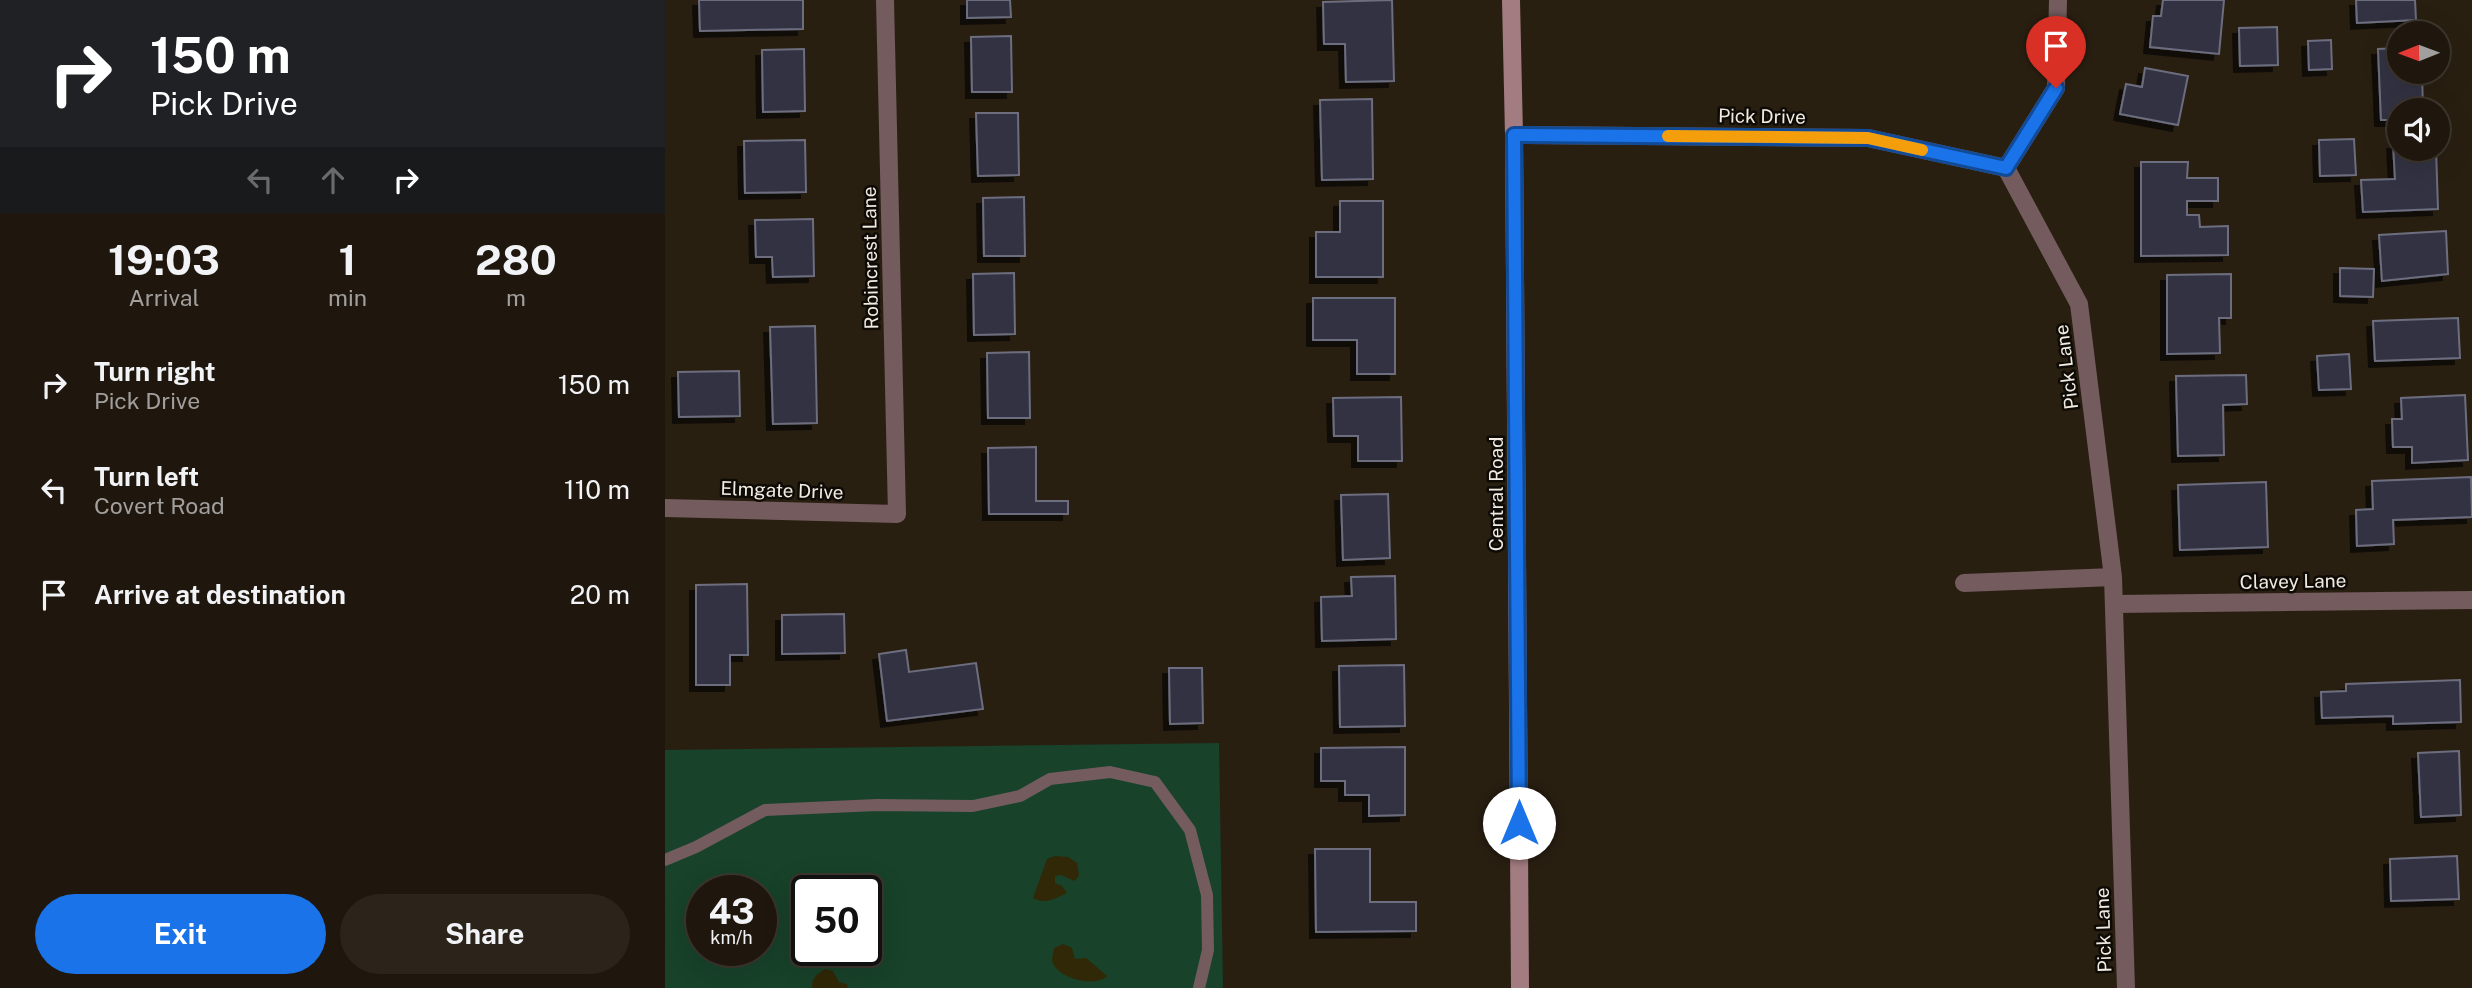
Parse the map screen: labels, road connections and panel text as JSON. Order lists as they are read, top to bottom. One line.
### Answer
{"streets":{"main road":["Central Road"],"street":["Pick Drive","Robincrest Lane","Pick Lane","Elmgate Drive","Clavey Lane"]},"crossings":[["Pick Drive","Pick Lane"],["Pick Drive","Central Road"],["Robincrest Lane","Elmgate Drive"],["Pick Lane","Clavey Lane"]],"north":"left","page":{"turn":["150 m","Pick Drive"],"eta":["19:03","Arrival","1","min","280","m"],"list":[{"name":"Turn right","note":"Pick Drive","value":"150 m"},{"name":"Turn left","note":"Covert Road","value":"110 m"},{"name":"Arrive at destination","value":"20 m"}],"speed":"43 km/h","limit":"50","buttons":["Exit","Share"]}}
